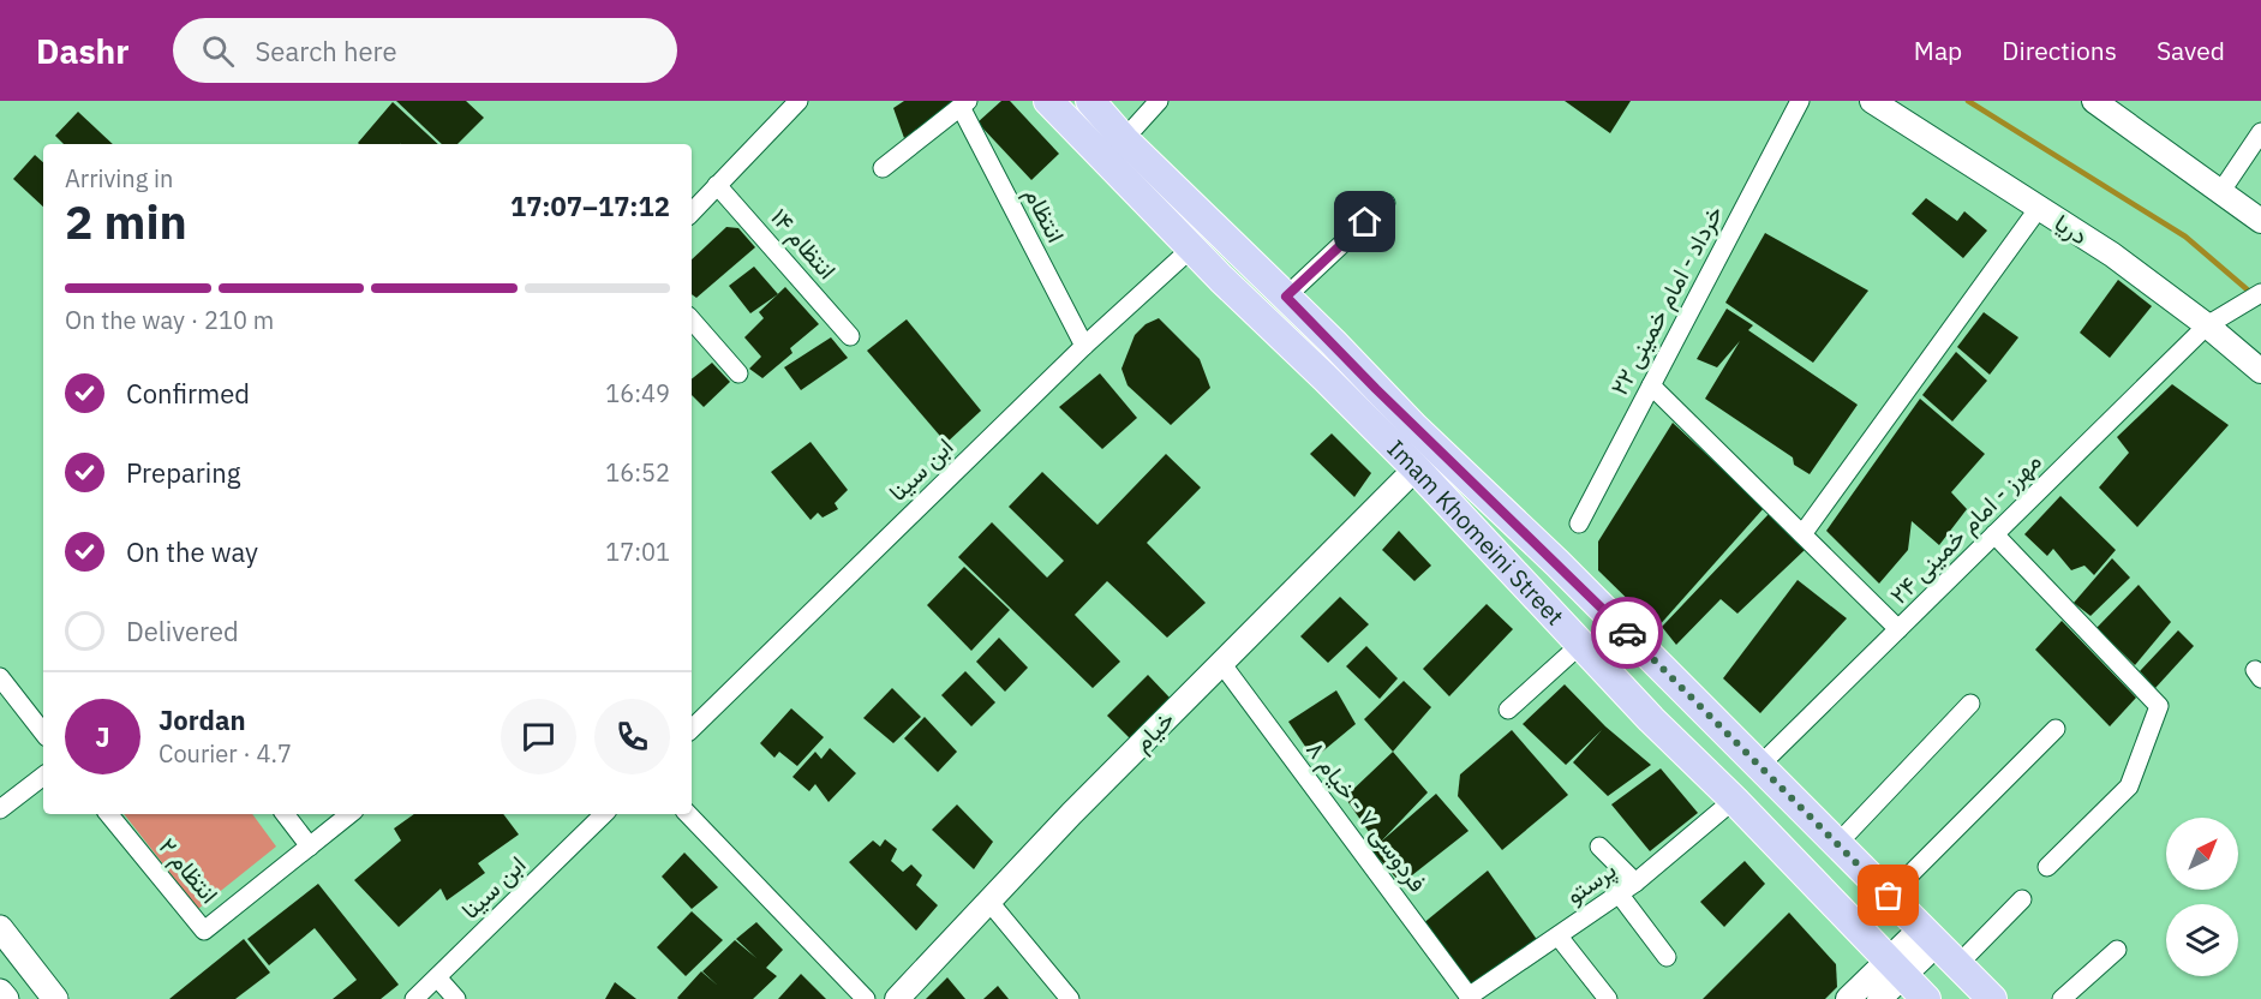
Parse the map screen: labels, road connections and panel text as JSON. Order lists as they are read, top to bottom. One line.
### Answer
{"streets":{"main road":["Imam Khomeini Street"],"street":["انتظام","دریا","انتظام ۱۴","خرداد - امام خمینی ۲۲","ابن سینا","مهرز - امام خمینی ۲۴","خیام","فردوسی ۷ - خیام ۸","انتظام ۲","پرستو"]},"crossings":[["انتظام","ابن سینا"],["دریا","مهرز - امام خمینی ۲۴"],["ابن سینا","Imam Khomeini Street"],["مهرز - امام خمینی ۲۴","Imam Khomeini Street"],["Imam Khomeini Street","خیام"],["Imam Khomeini Street","پرستو"],["خیام","فردوسی ۷ - خیام ۸"],["فردوسی ۷ - خیام ۸","پرستو"]],"north":"top right","page":{"header":"Dashr","search":"Search here","nav":["Map","Directions","Saved"],"heading":["2 min","Arriving in","17:07–17:12"],"panel":["Jordan","Courier · 4.7"],"bar":"On the way · 210 m","list":[["Confirmed","16:49"],["Preparing","16:52"],["On the way","17:01"],"Delivered"],"round":"J"}}
